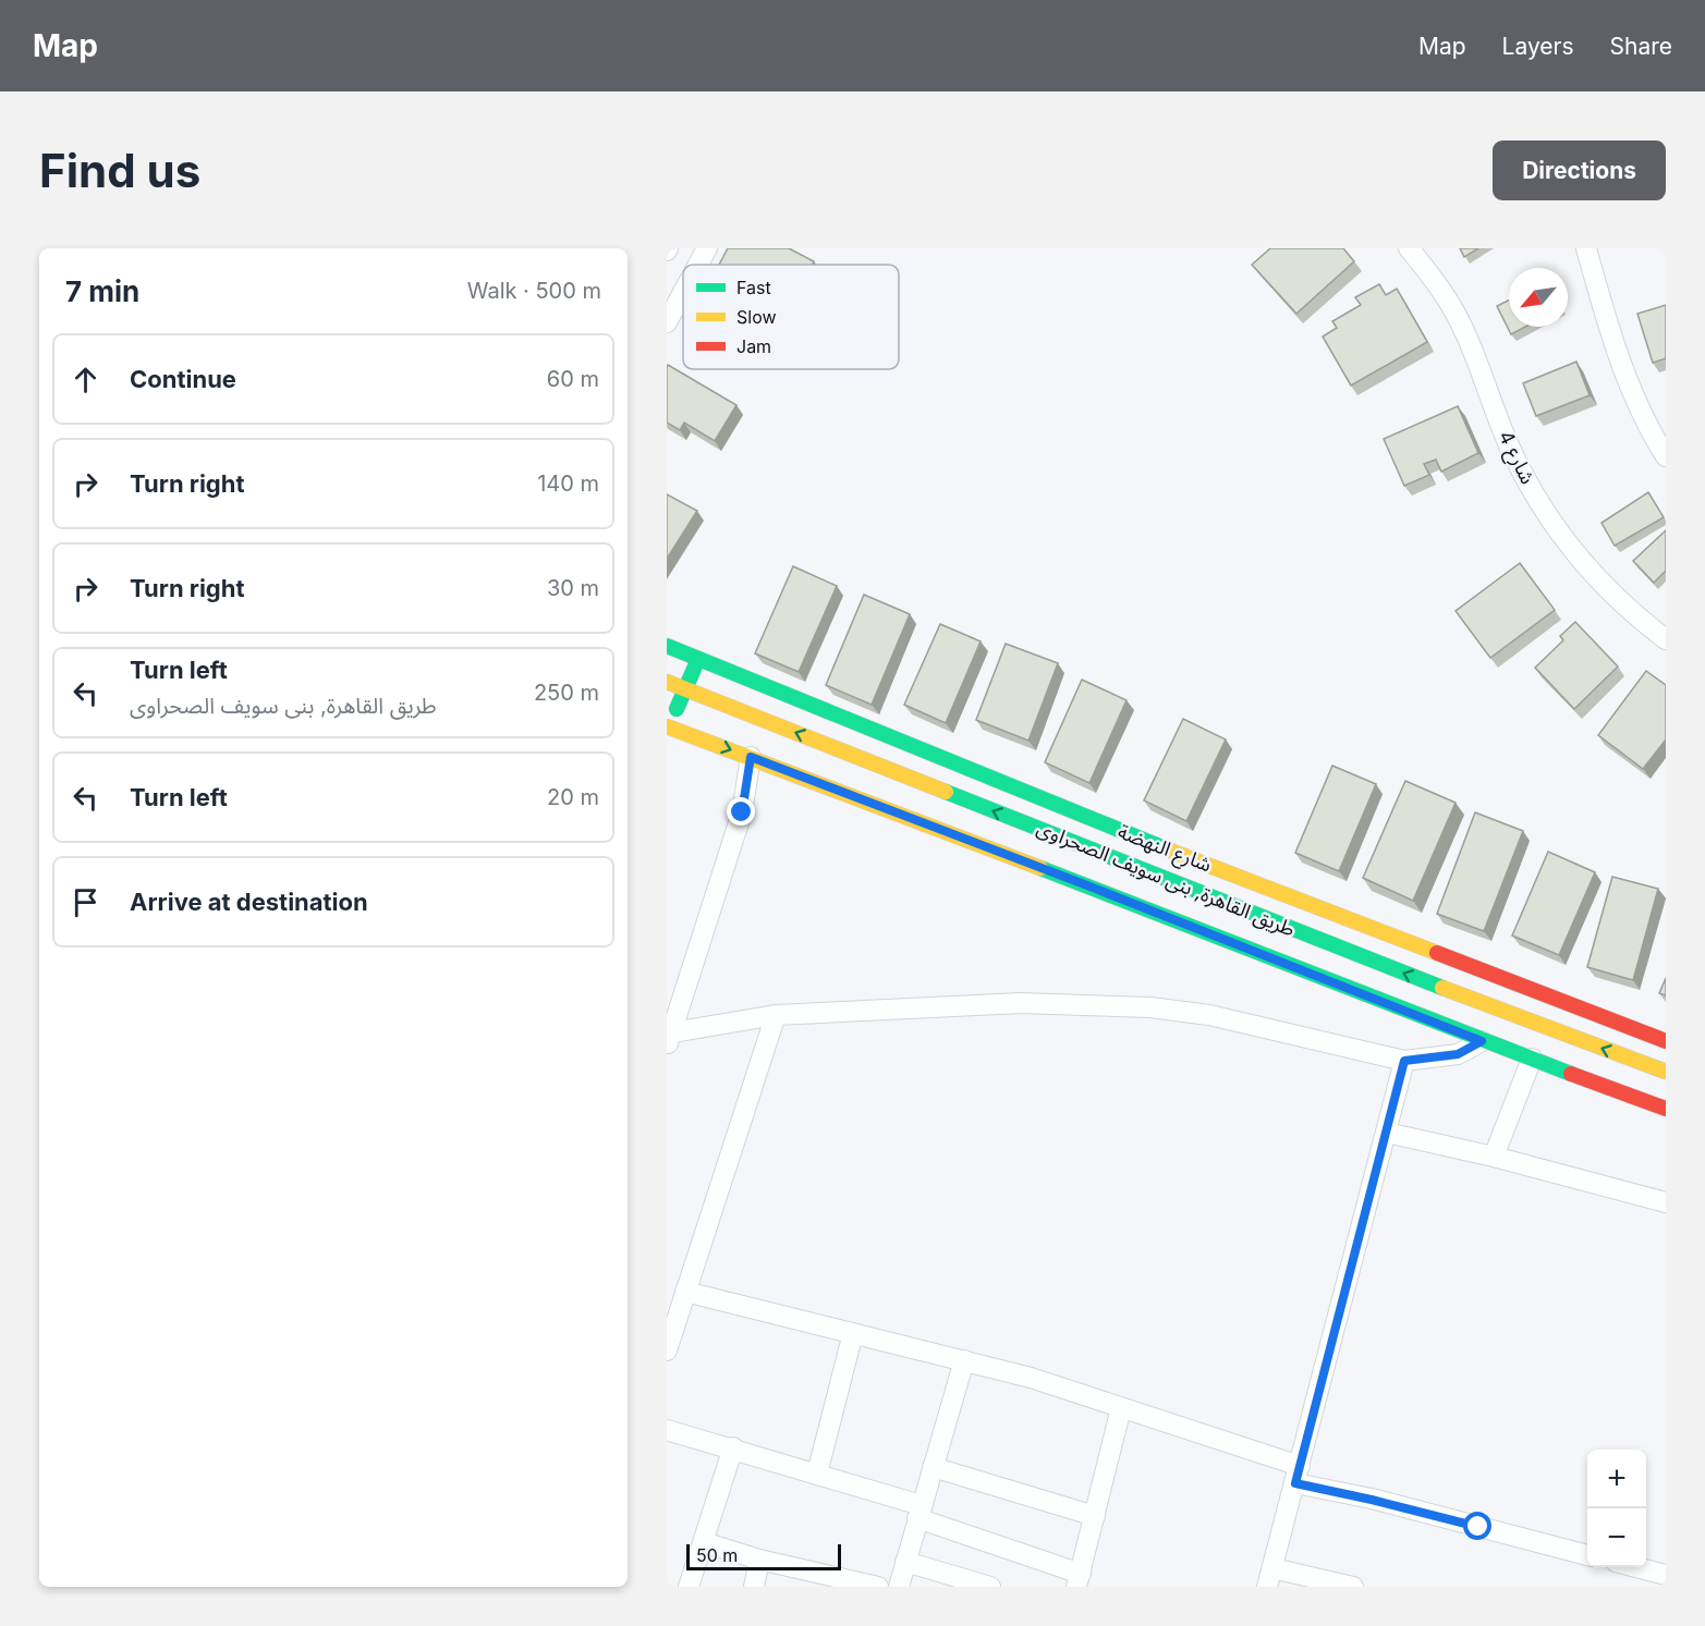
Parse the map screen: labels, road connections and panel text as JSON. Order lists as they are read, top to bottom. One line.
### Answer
{"streets":{"main road":["شارع النهضة","طريق القاهرة, بنى سويف الصحراوى"],"street":["شارع 4"]},"legend":["Fast","Slow","Jam"],"scale_bar":"50 m","north":"bottom left","page":{"header":"Map","nav":["Map","Layers","Share"],"buttons":"Directions","title":"Find us","heading":["7 min","Walk · 500 m"],"list":[["Continue","60 m"],["Turn right","140 m"],["Turn right","30 m"],["Turn left","طريق القاهرة, بنى سويف الصحراوى","250 m"],["Turn left","20 m"],"Arrive at destination"],"map_buttons":["+","−"],"scale":"50 m"}}
